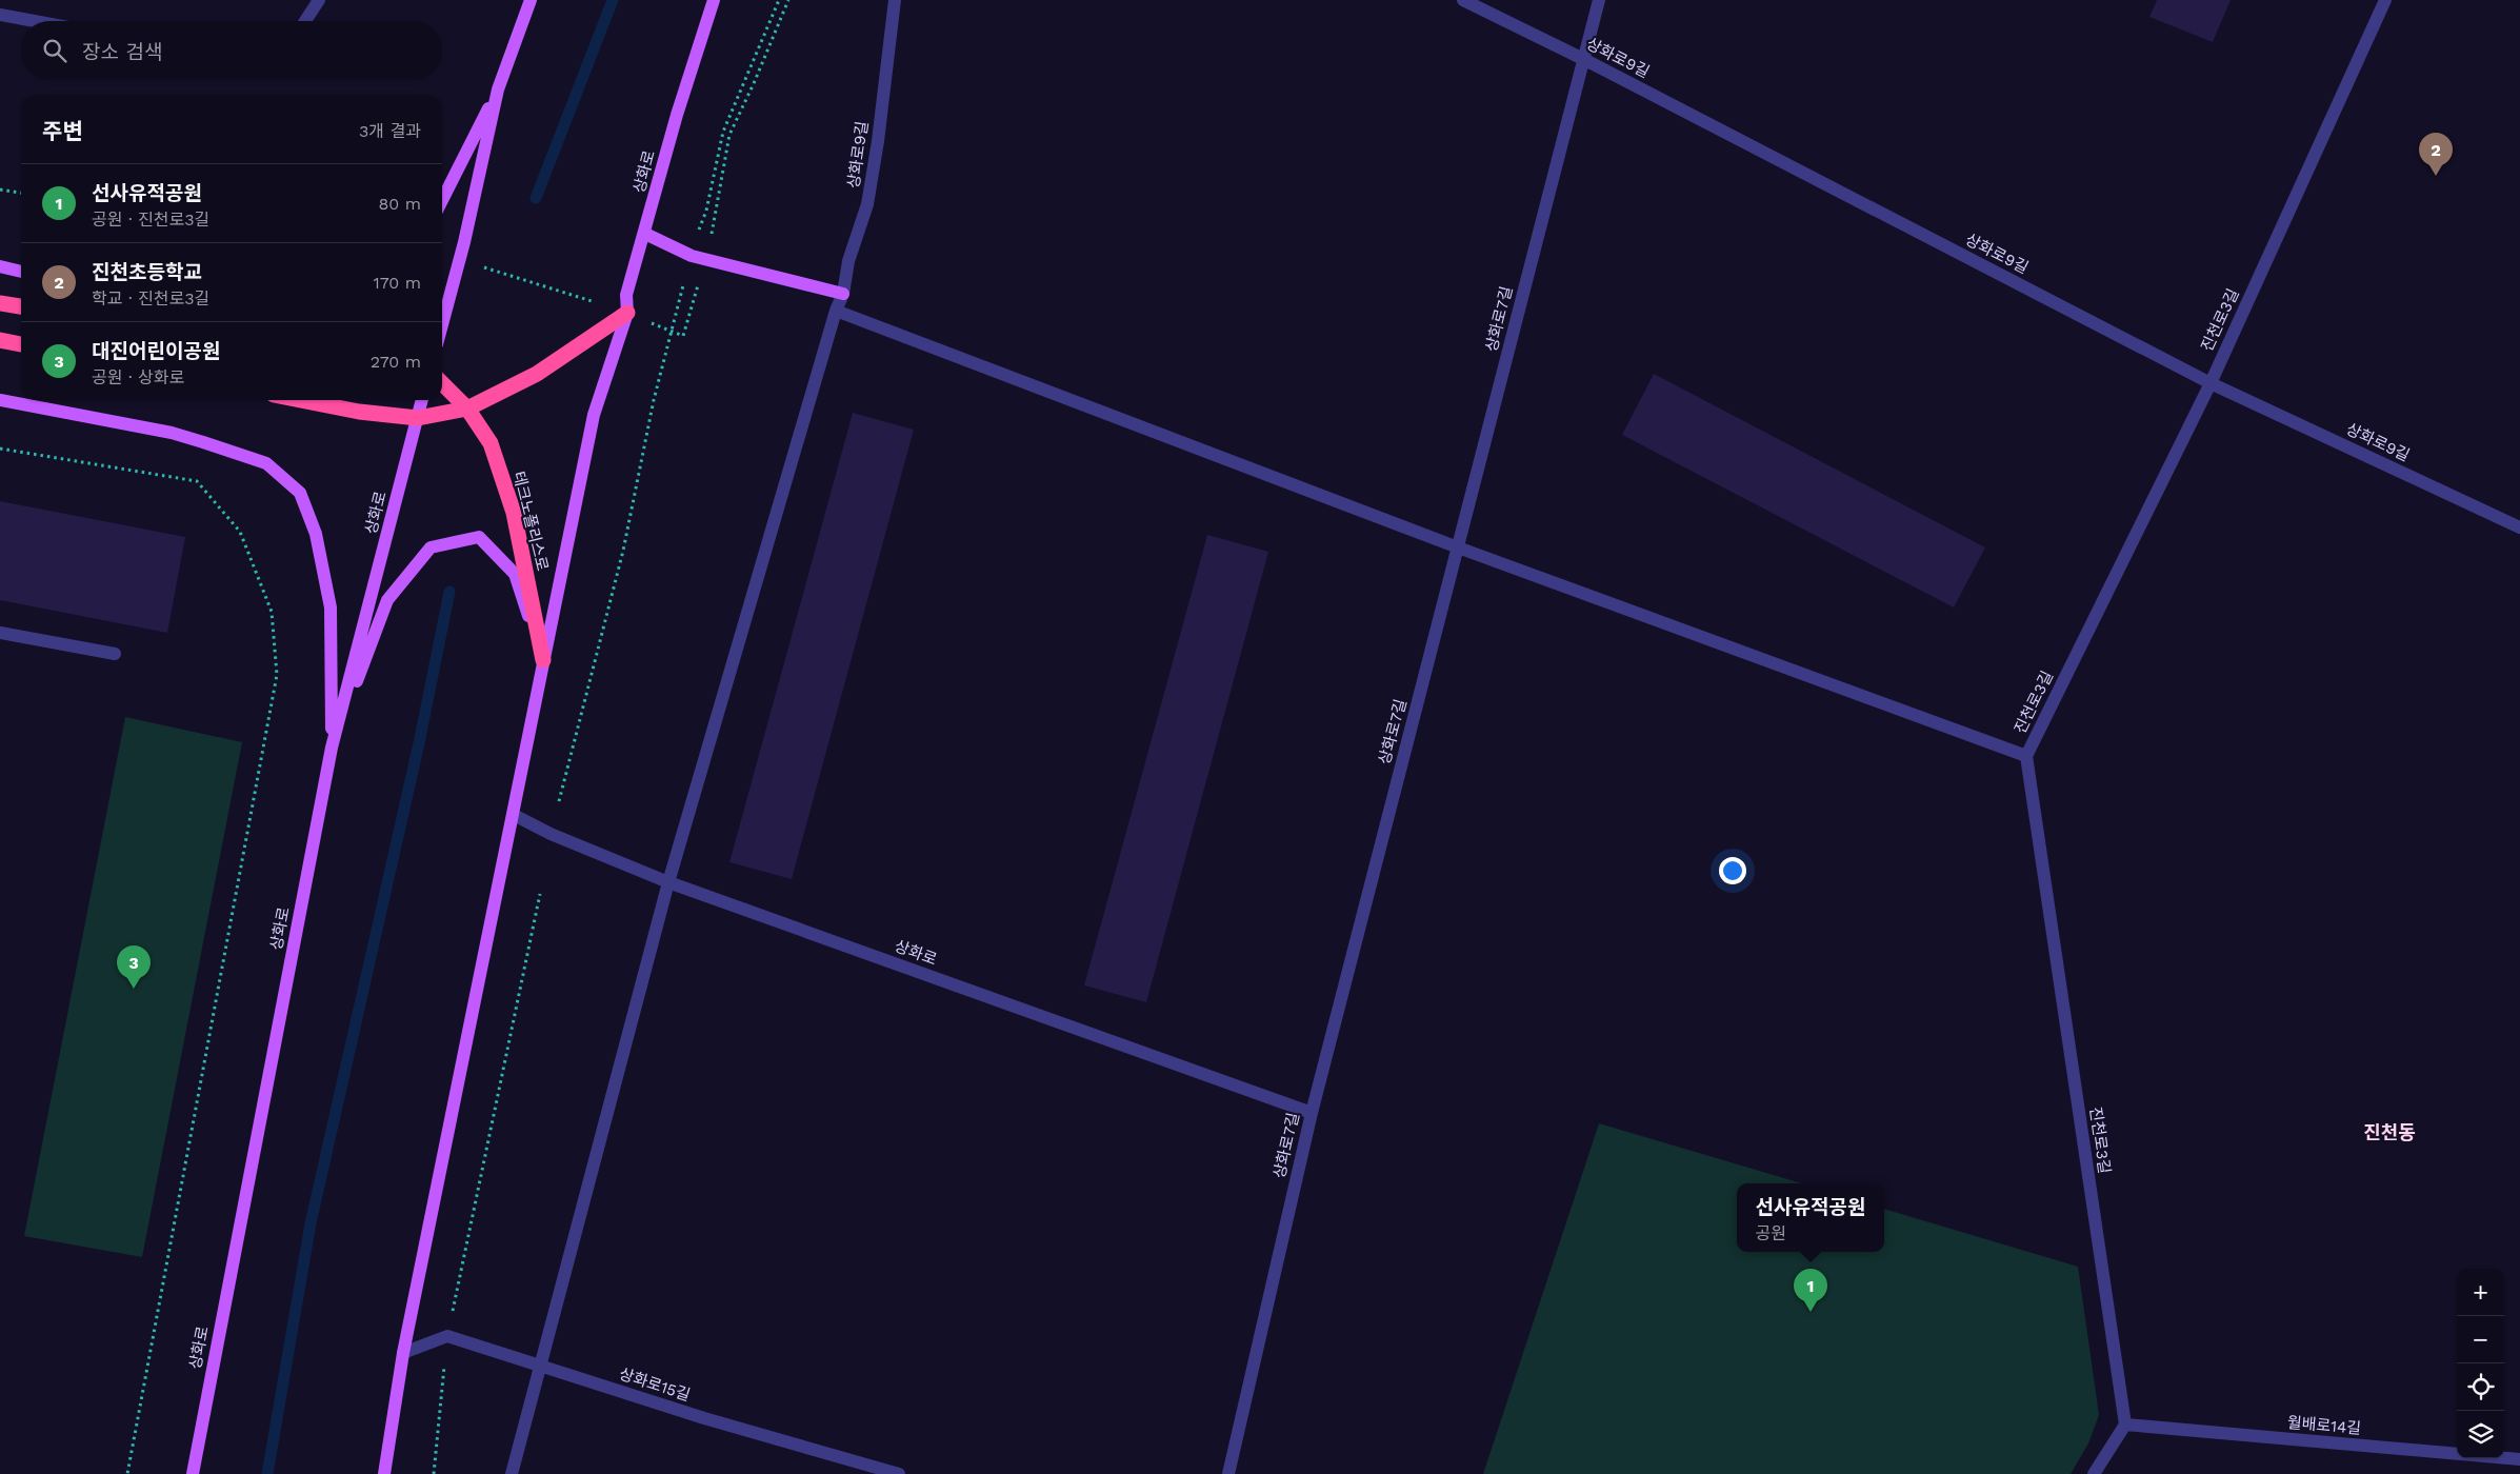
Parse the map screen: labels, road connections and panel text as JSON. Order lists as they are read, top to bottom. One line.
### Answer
{"streets":{"highway":["테크노폴리스로"],"main road":["상화로"],"street":["상화로9길","상화로7길","진천로3길","상화로15길","월배로14길"]},"crossings":[["상화로9길","상화로"],["상화로9길","상화로7길"],["상화로9길","진천로3길"],["상화로9길","상화로15길"],["상화로","상화로7길"],["상화로","테크노폴리스로"],["진천로3길","월배로14길"]],"districts":["진천동"],"page":{"search":"장소 검색","heading":["주변","3개 결과"],"pins":["2","3","1"],"list":[{"mark":"1","name":"선사유적공원","note":"공원 · 진천로3길","value":"80 m"},{"mark":"2","name":"진천초등학교","note":"학교 · 진천로3길","value":"170 m"},{"mark":"3","name":"대진어린이공원","note":"공원 · 상화로","value":"270 m"}],"popup":["선사유적공원","공원"],"map_buttons":["+","−"]}}
